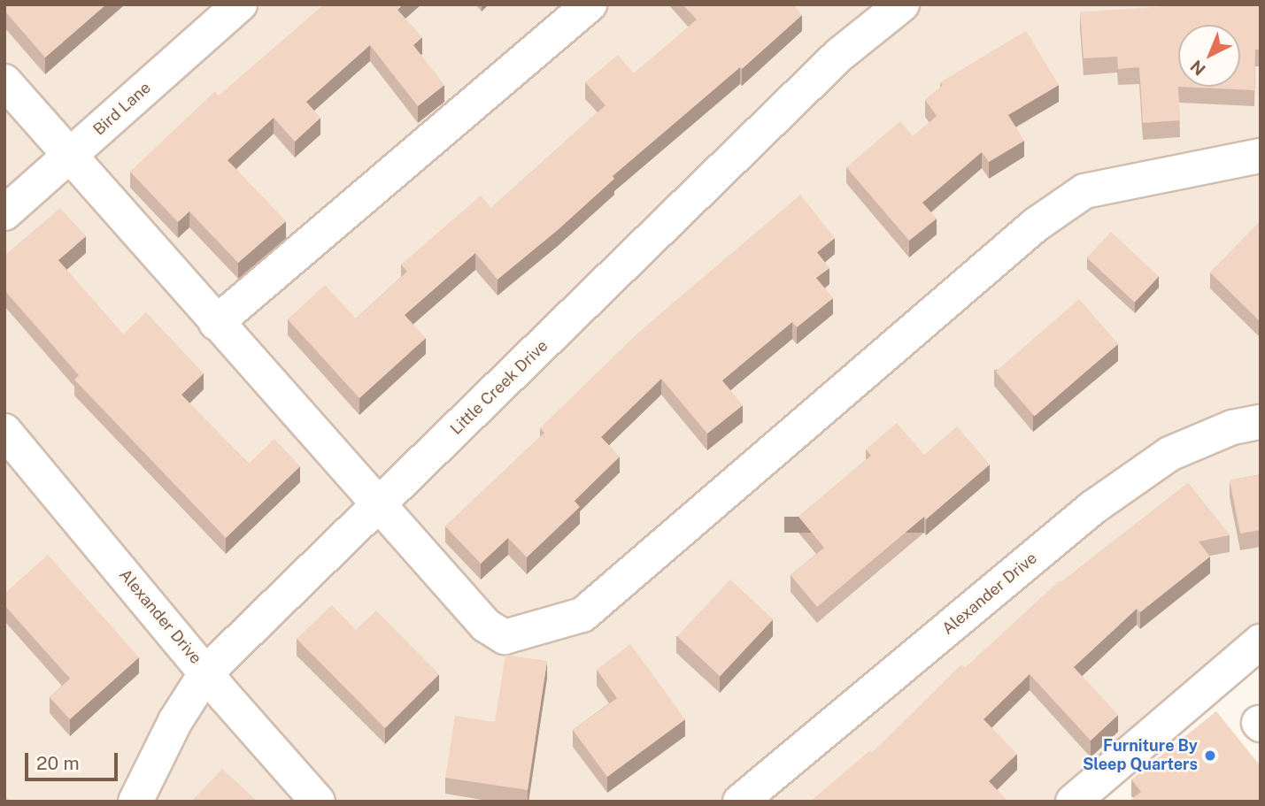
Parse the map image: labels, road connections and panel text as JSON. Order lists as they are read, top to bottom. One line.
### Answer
{"streets":{"street":["Bird Lane","Little Creek Drive","Alexander Drive"]},"crossings":[["Little Creek Drive","Alexander Drive"]],"places":["Furniture By Sleep Quarters"],"scale_bar":"20 m","north":"bottom left"}
